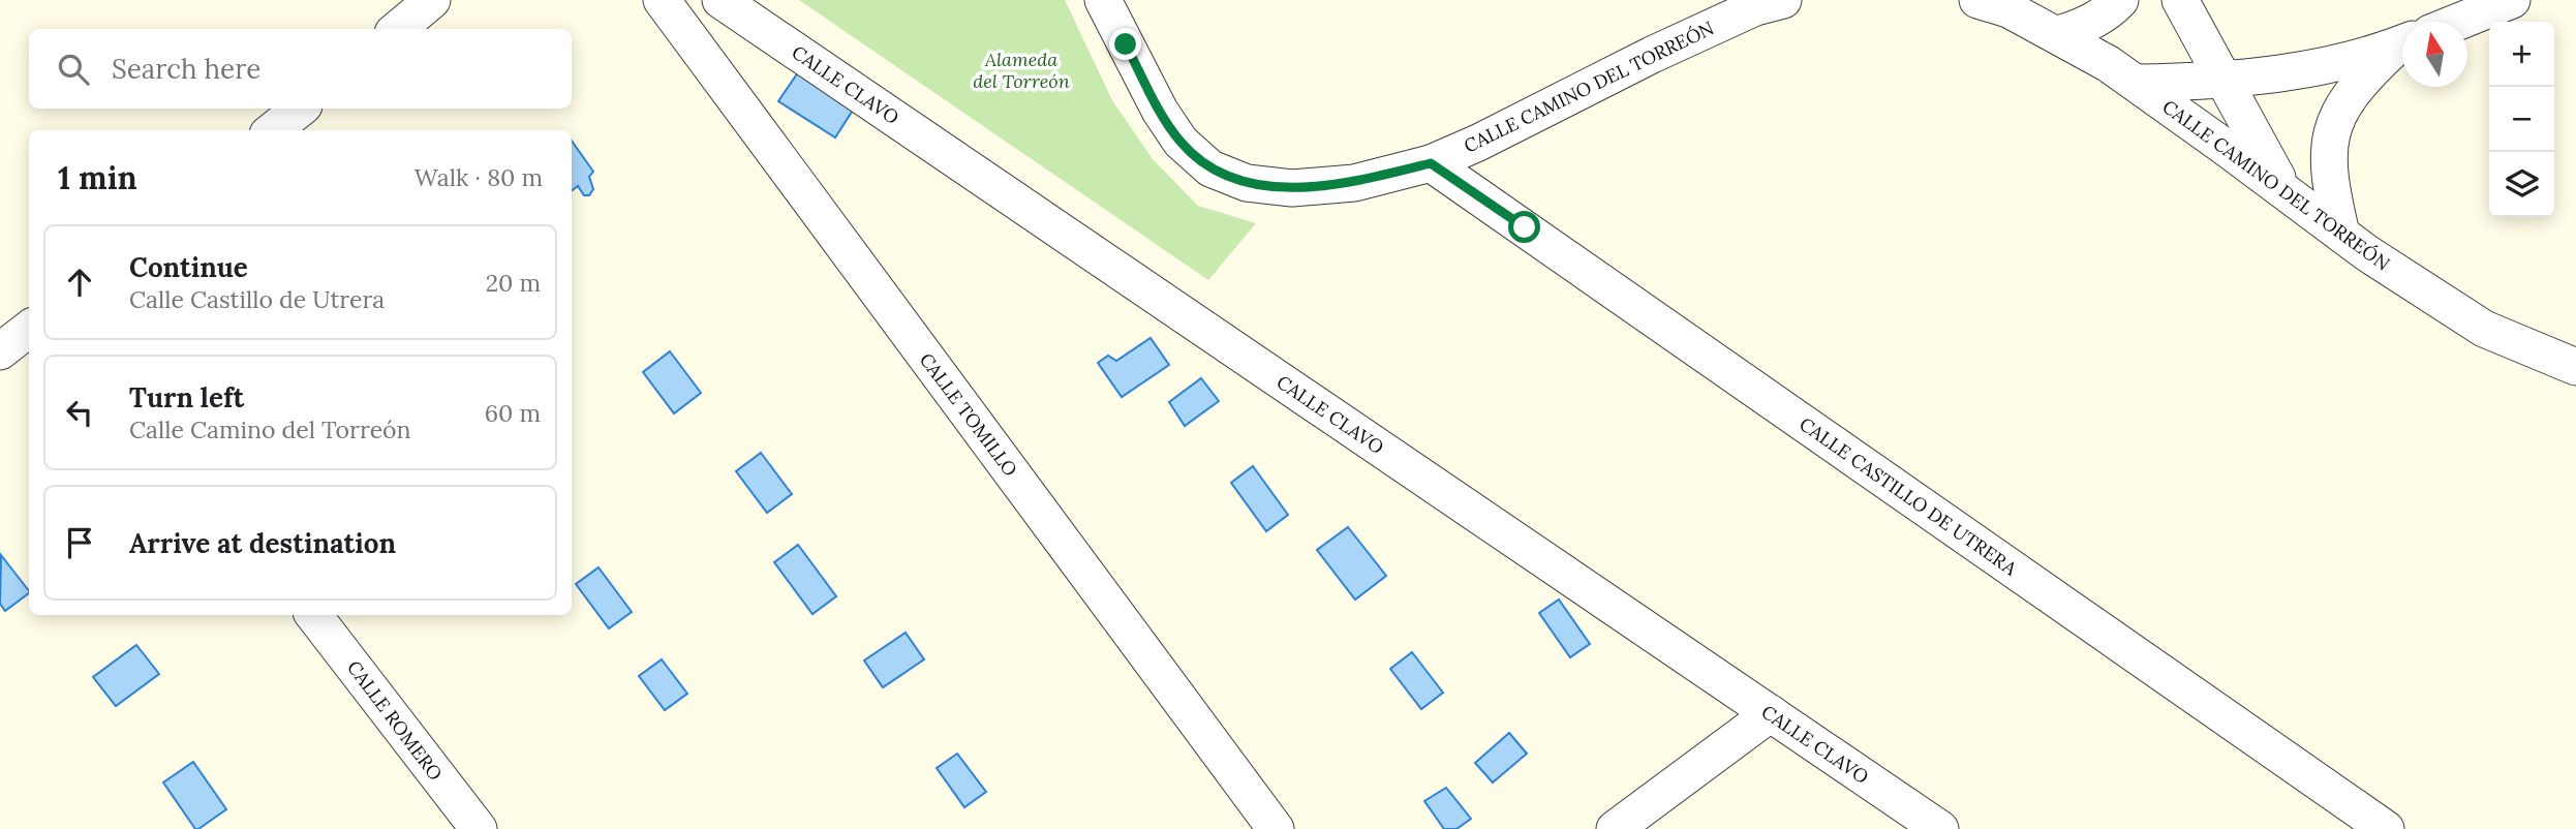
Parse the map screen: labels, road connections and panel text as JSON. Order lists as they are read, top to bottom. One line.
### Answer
{"streets":{"street":["CALLE CLAVO","CALLE CAMINO DEL TORREÓN","CALLE TOMILLO","CALLE CASTILLO DE UTRERA","CALLE ROMERO"]},"crossings":[["CALLE CAMINO DEL TORREÓN","CALLE CASTILLO DE UTRERA"]],"parks":["Alameda del Torreón"],"north":"top","page":{"map_buttons":["+","−"],"search":"Search here","heading":["1 min","Walk · 80 m"],"list":[["Continue","Calle Castillo de Utrera","20 m"],["Turn left","Calle Camino del Torreón","60 m"],"Arrive at destination"]}}
